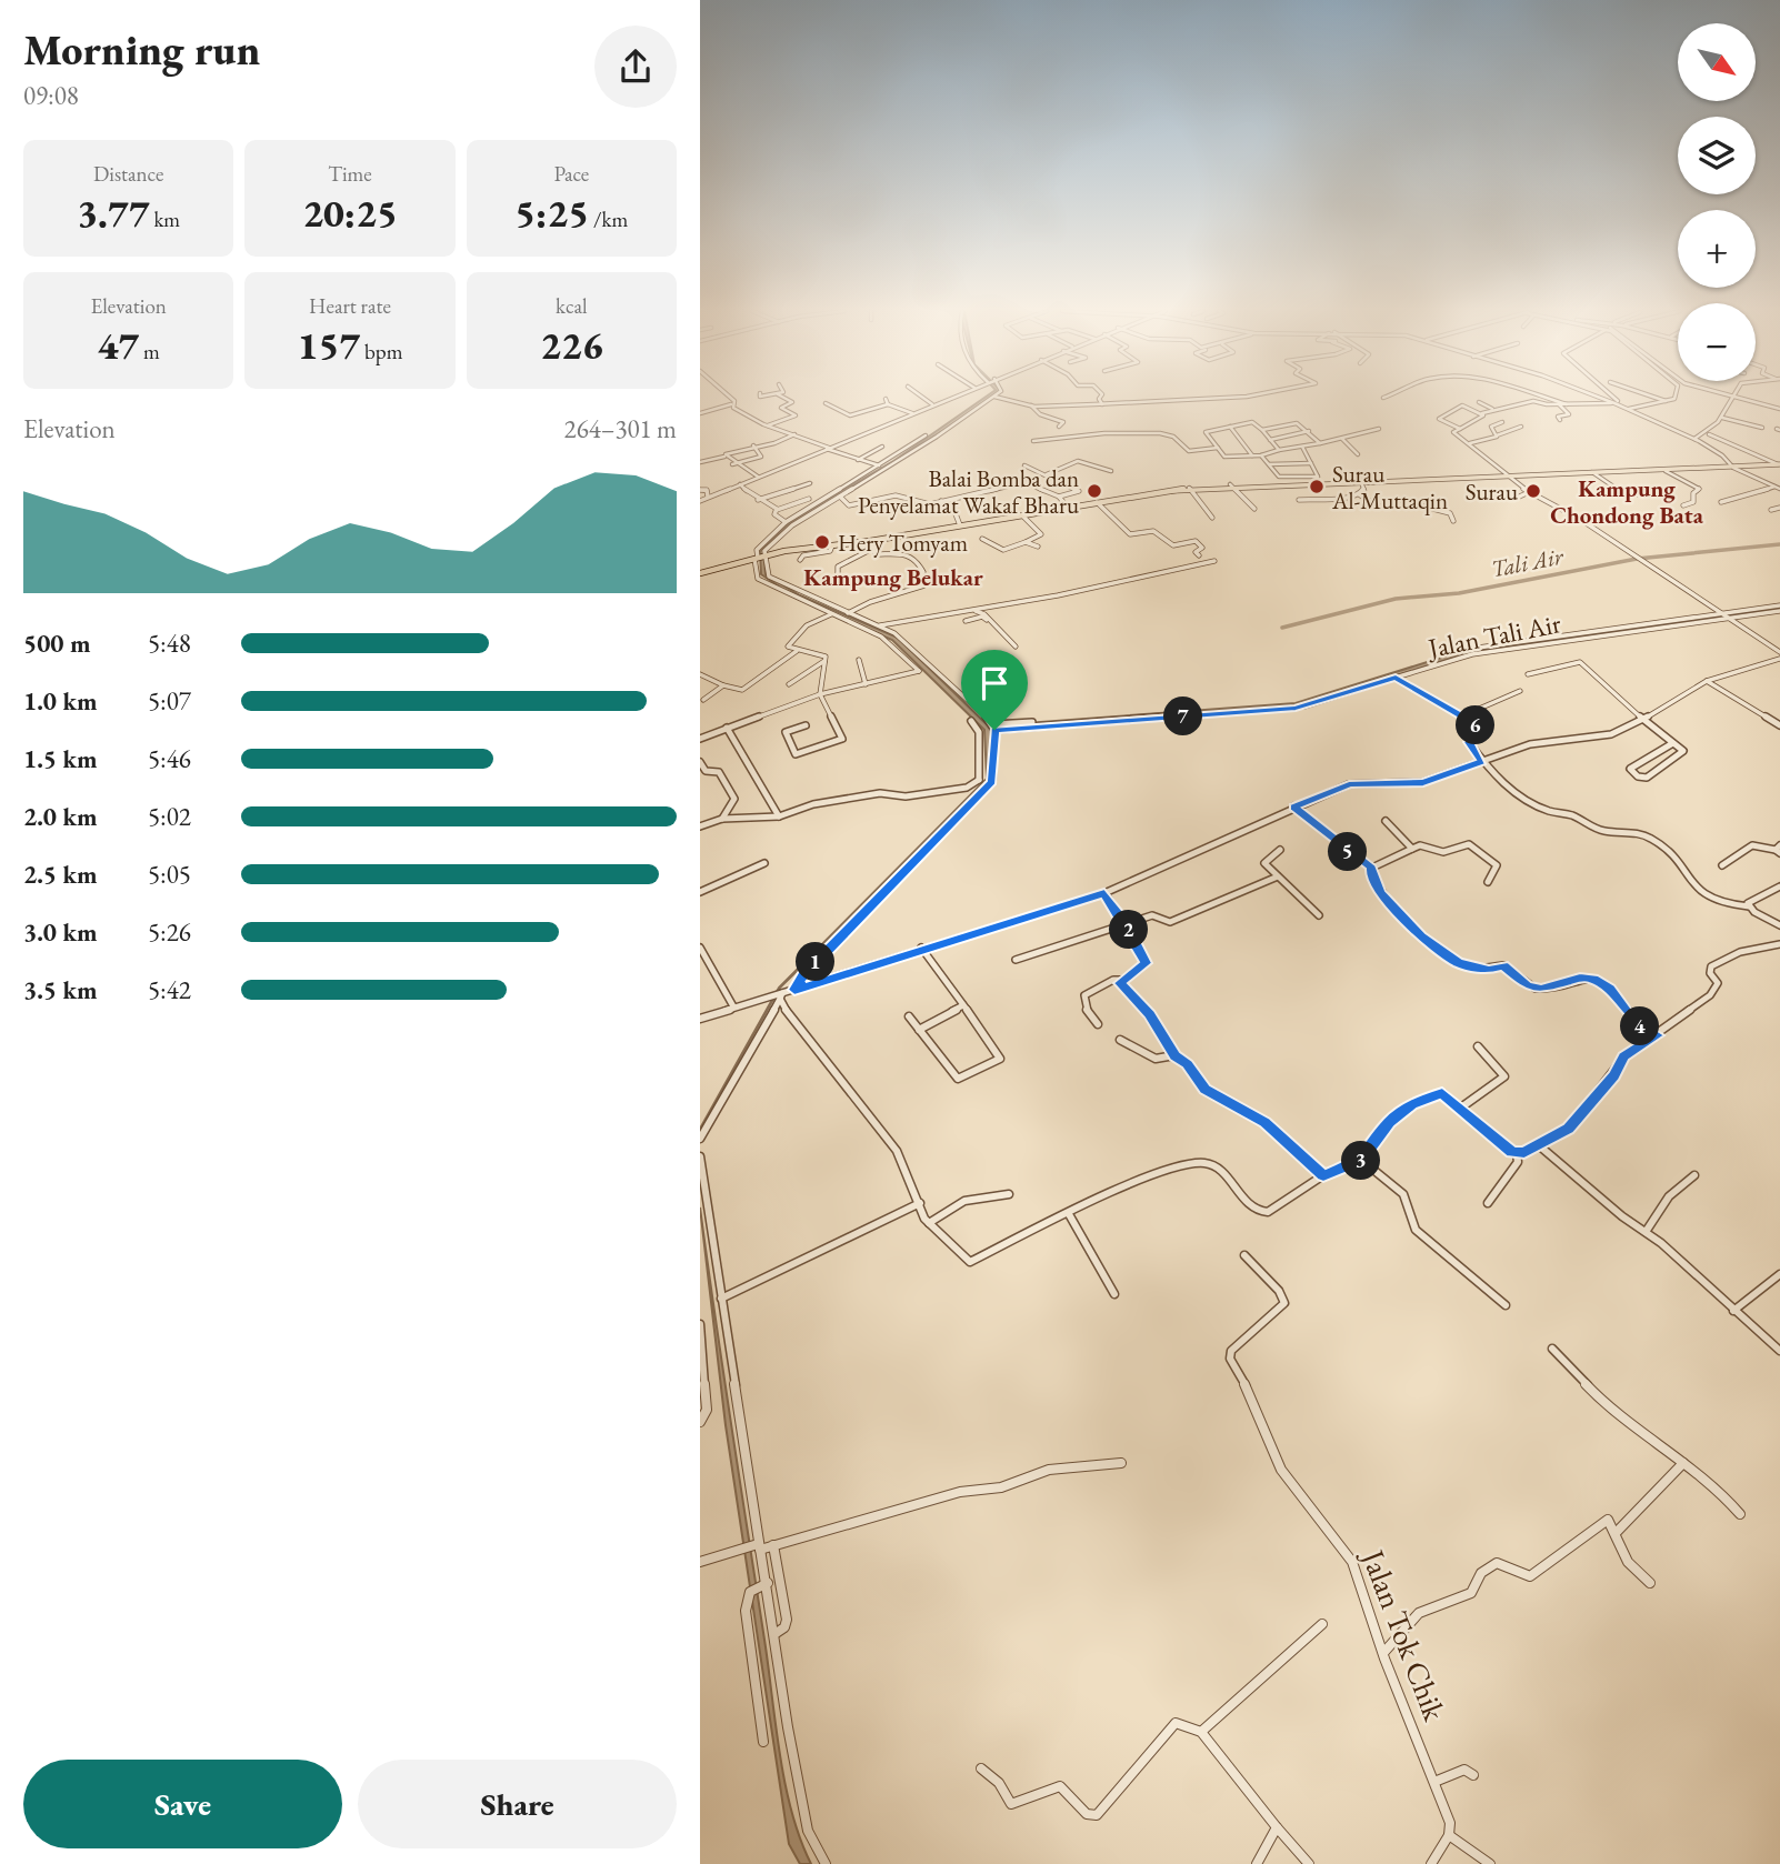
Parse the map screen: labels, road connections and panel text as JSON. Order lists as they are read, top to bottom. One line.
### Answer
{"streets":{"street":["Jalan Tali Air","Jalan Tok Chik"]},"districts":["Kampung Chondong Bata","Kampung Belukar"],"water":["Tali Air"],"places":["Surau Al-Muttaqin","Balai Bomba dan Penyelamat Wakaf Bharu","Surau","Hery Tomyam"],"north":"bottom right","page":{"heading":["Morning run","09:08"],"map_buttons":["+","−"],"stats":[["Distance","3.77 km"],["Time","20:25"],["Pace","5:25 /km"],["Elevation","47 m"],["Heart rate","157 bpm"],["kcal","226"]],"chart":["Elevation","264–301 m"],"list":[{"name":"500 m","note":"5:48"},{"name":"1.0 km","note":"5:07"},{"name":"1.5 km","note":"5:46"},{"name":"2.0 km","note":"5:02"},{"name":"2.5 km","note":"5:05"},{"name":"3.0 km","note":"5:26"},{"name":"3.5 km","note":"5:42"}],"pins":["7","6","5","2","1","4","3"],"buttons":["Save","Share"]}}
